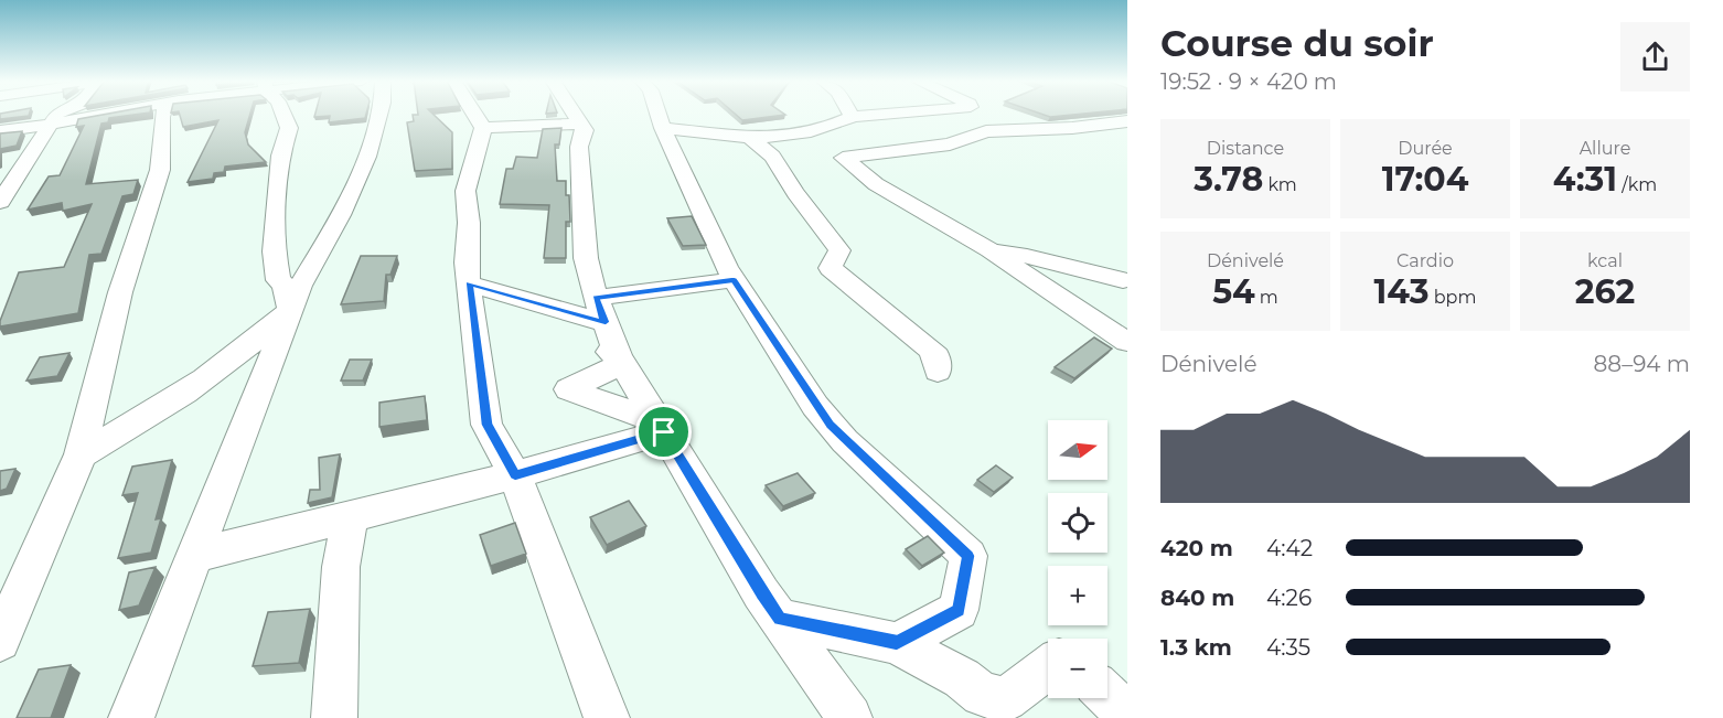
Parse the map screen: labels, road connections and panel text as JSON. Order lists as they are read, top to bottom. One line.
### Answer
{"north":"right","page":{"heading":["Course du soir","19:52 · 9 × 420 m"],"stats":[["Distance","3.78 km"],["Durée","17:04"],["Allure","4:31 /km"],["Dénivelé","54 m"],["Cardio","143 bpm"],["kcal","262"]],"chart":["Dénivelé","88–94 m"],"map_buttons":["+","−"],"list":[{"name":"420 m","note":"4:42"},{"name":"840 m","note":"4:26"},{"name":"1.3 km","note":"4:35"}]}}
